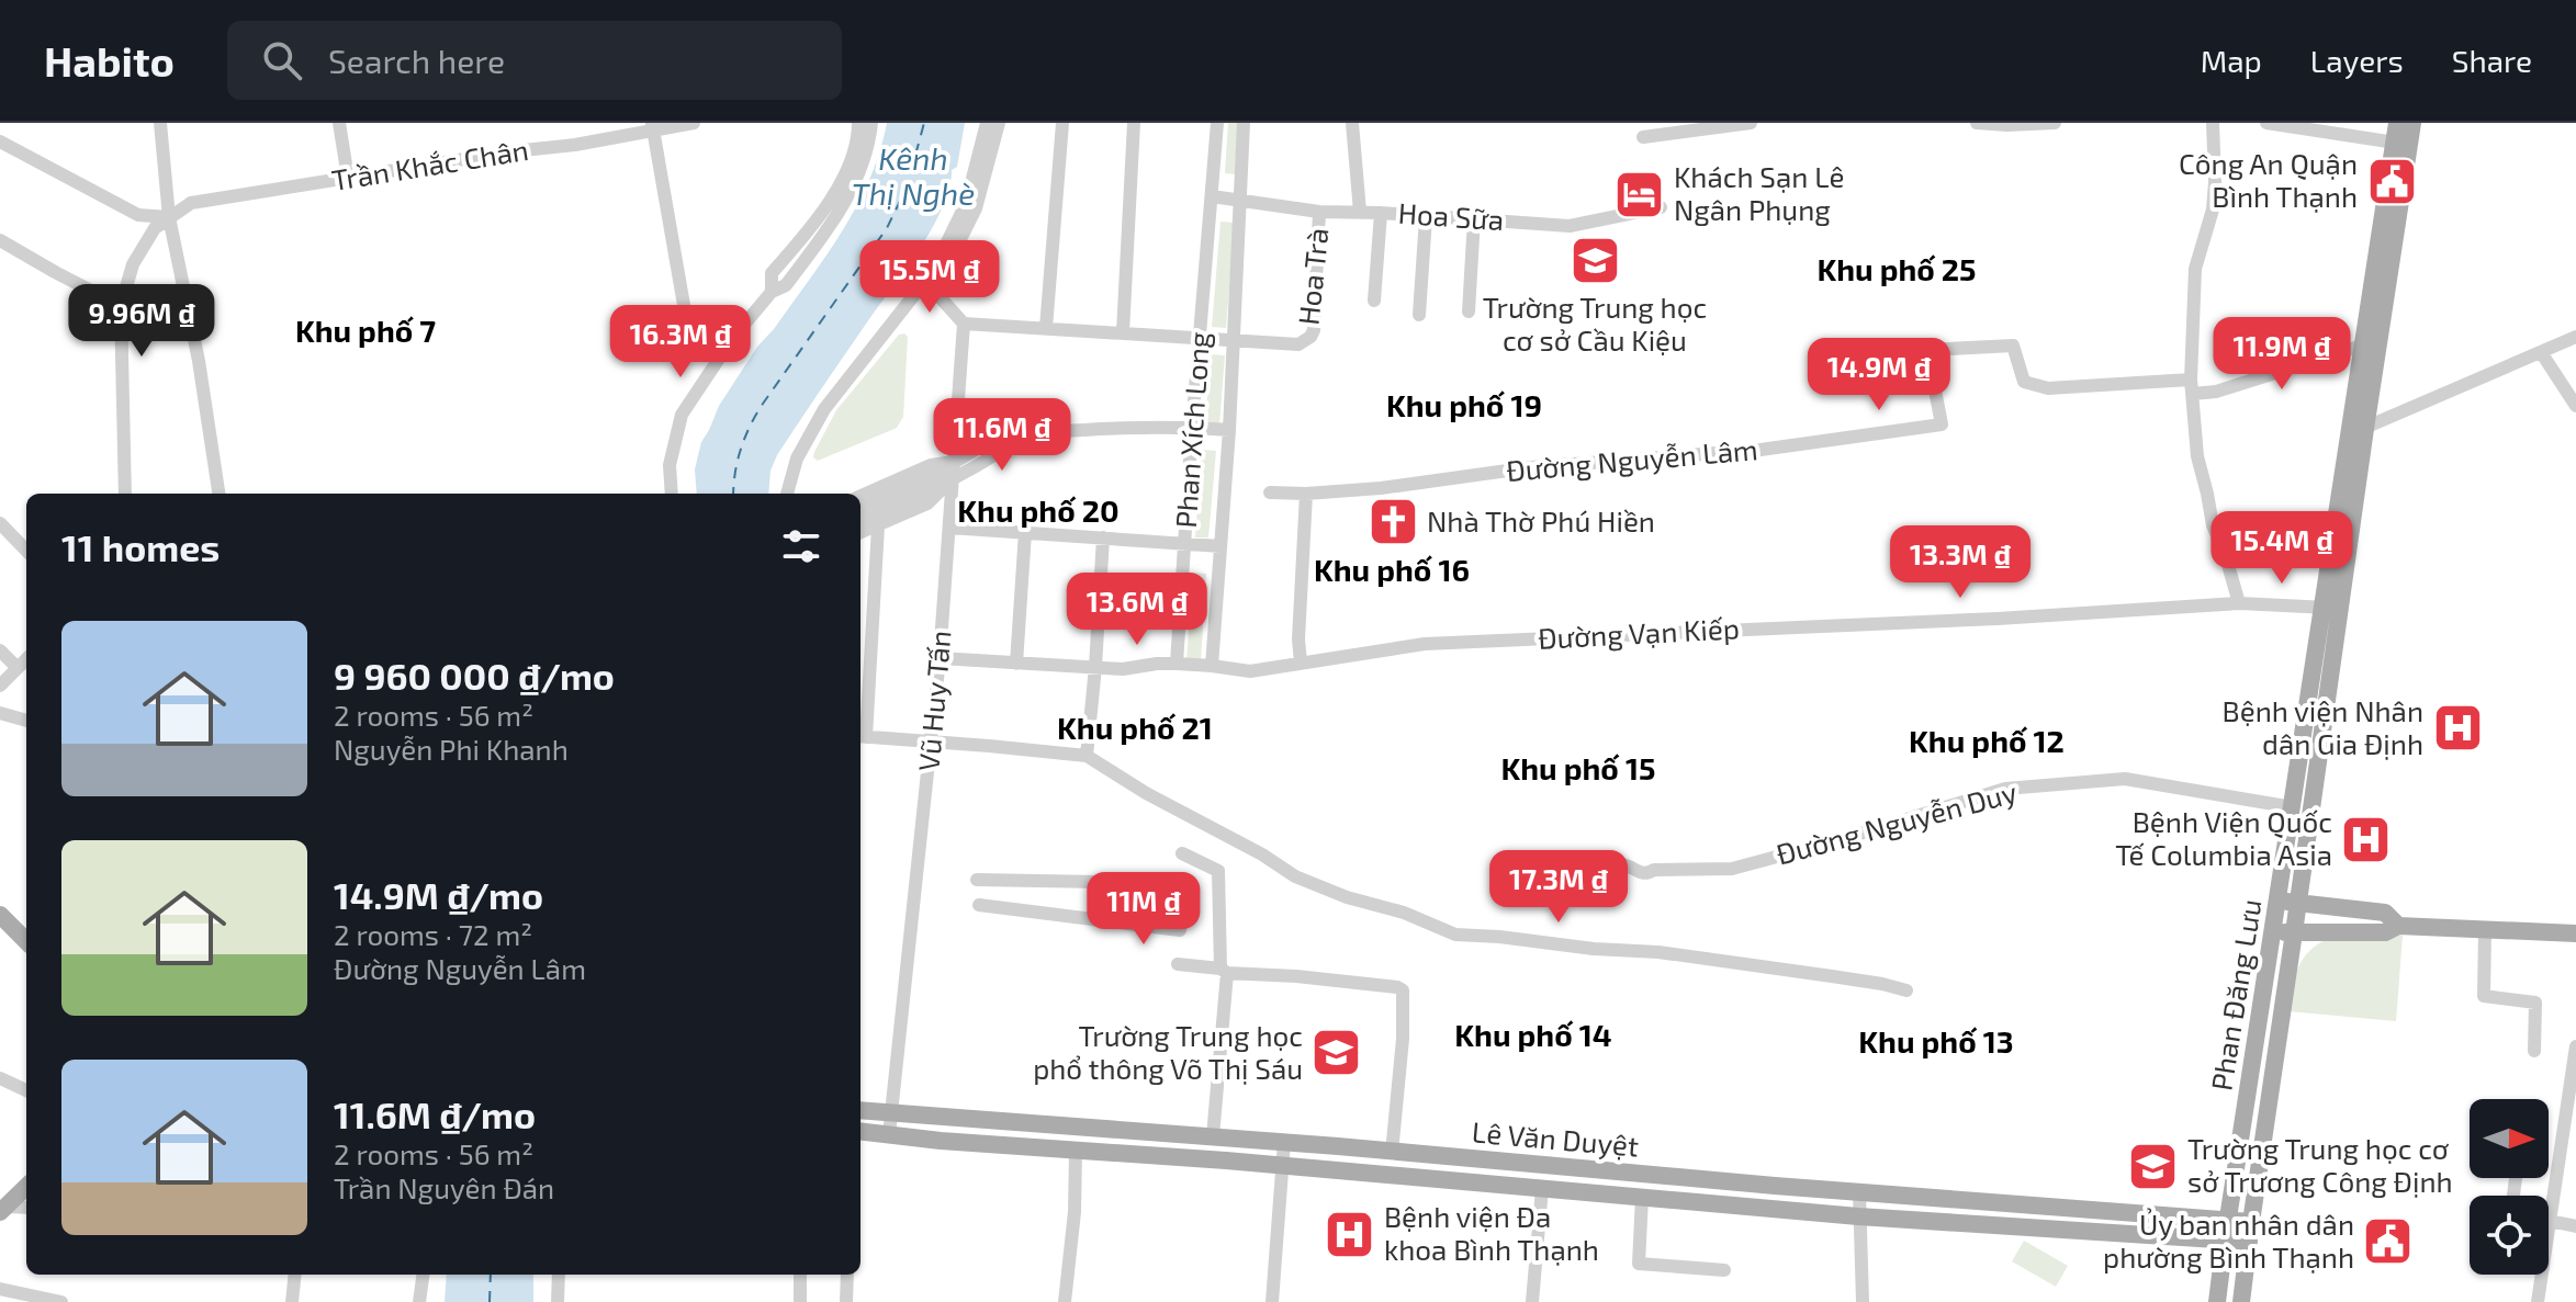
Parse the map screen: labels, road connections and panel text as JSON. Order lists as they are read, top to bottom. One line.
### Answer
{"streets":{"main road":["Phan Đăng Lưu","Lê Văn Duyệt"],"street":["Trần Khắc Chân","Hoa Sữa","Hoa Trà","Phan Xích Long","Đường Nguyễn Lâm","Đường Vạn Kiếp","Vũ Huy Tấn","Đường Nguyễn Duy"]},"crossings":[["Hoa Sữa","Hoa Trà"],["Hoa Sữa","Phan Xích Long"],["Hoa Trà","Phan Xích Long"],["Phan Xích Long","Đường Vạn Kiếp"],["Đường Nguyễn Lâm","Phan Đăng Lưu"],["Đường Vạn Kiếp","Vũ Huy Tấn"],["Đường Vạn Kiếp","Phan Đăng Lưu"],["Vũ Huy Tấn","Lê Văn Duyệt"],["Đường Nguyễn Duy","Phan Đăng Lưu"],["Phan Đăng Lưu","Lê Văn Duyệt"]],"districts":["Khu phố 25","Khu phố 7","Khu phố 19","Khu phố 20","Khu phố 16","Khu phố 21","Khu phố 12","Khu phố 15","Khu phố 14","Khu phố 13"],"water":["Kênh Thị Nghè"],"places":{"public building":["Công An Quận Bình Thạnh","Ủy ban nhân dân phường Bình Thạnh"],"hotel":["Khách Sạn Lê Ngân Phụng"],"school or university":["Trường Trung học cơ sở Cầu Kiệu","Trường Trung học phổ thông Võ Thị Sáu","Trường Trung học cơ sở Trương Công Định"],"church":["Nhà Thờ Phú Hiền"],"hospital":["Bệnh viện Nhân dân Gia Định","Bệnh Viện Quốc Tế Columbia Asia","Bệnh viện Đa khoa Bình Thạnh"]},"north":"right","page":{"header":"Habito","search":"Search here","nav":["Map","Layers","Share"],"price":["15.5M ₫","9.96M ₫","16.3M ₫","11.9M ₫","14.9M ₫","11.6M ₫","15.4M ₫","13.3M ₫","13.6M ₫","17.3M ₫","11M ₫"],"heading":"11 homes","list":[{"name":"9 960 000 ₫/mo","note":"2 rooms · 56 m² · Nguyễn Phi Khanh"},{"name":"14.9M ₫/mo","note":"2 rooms · 72 m² · Đường Nguyễn Lâm"},{"name":"11.6M ₫/mo","note":"2 rooms · 56 m² · Trần Nguyên Đán"}]}}
